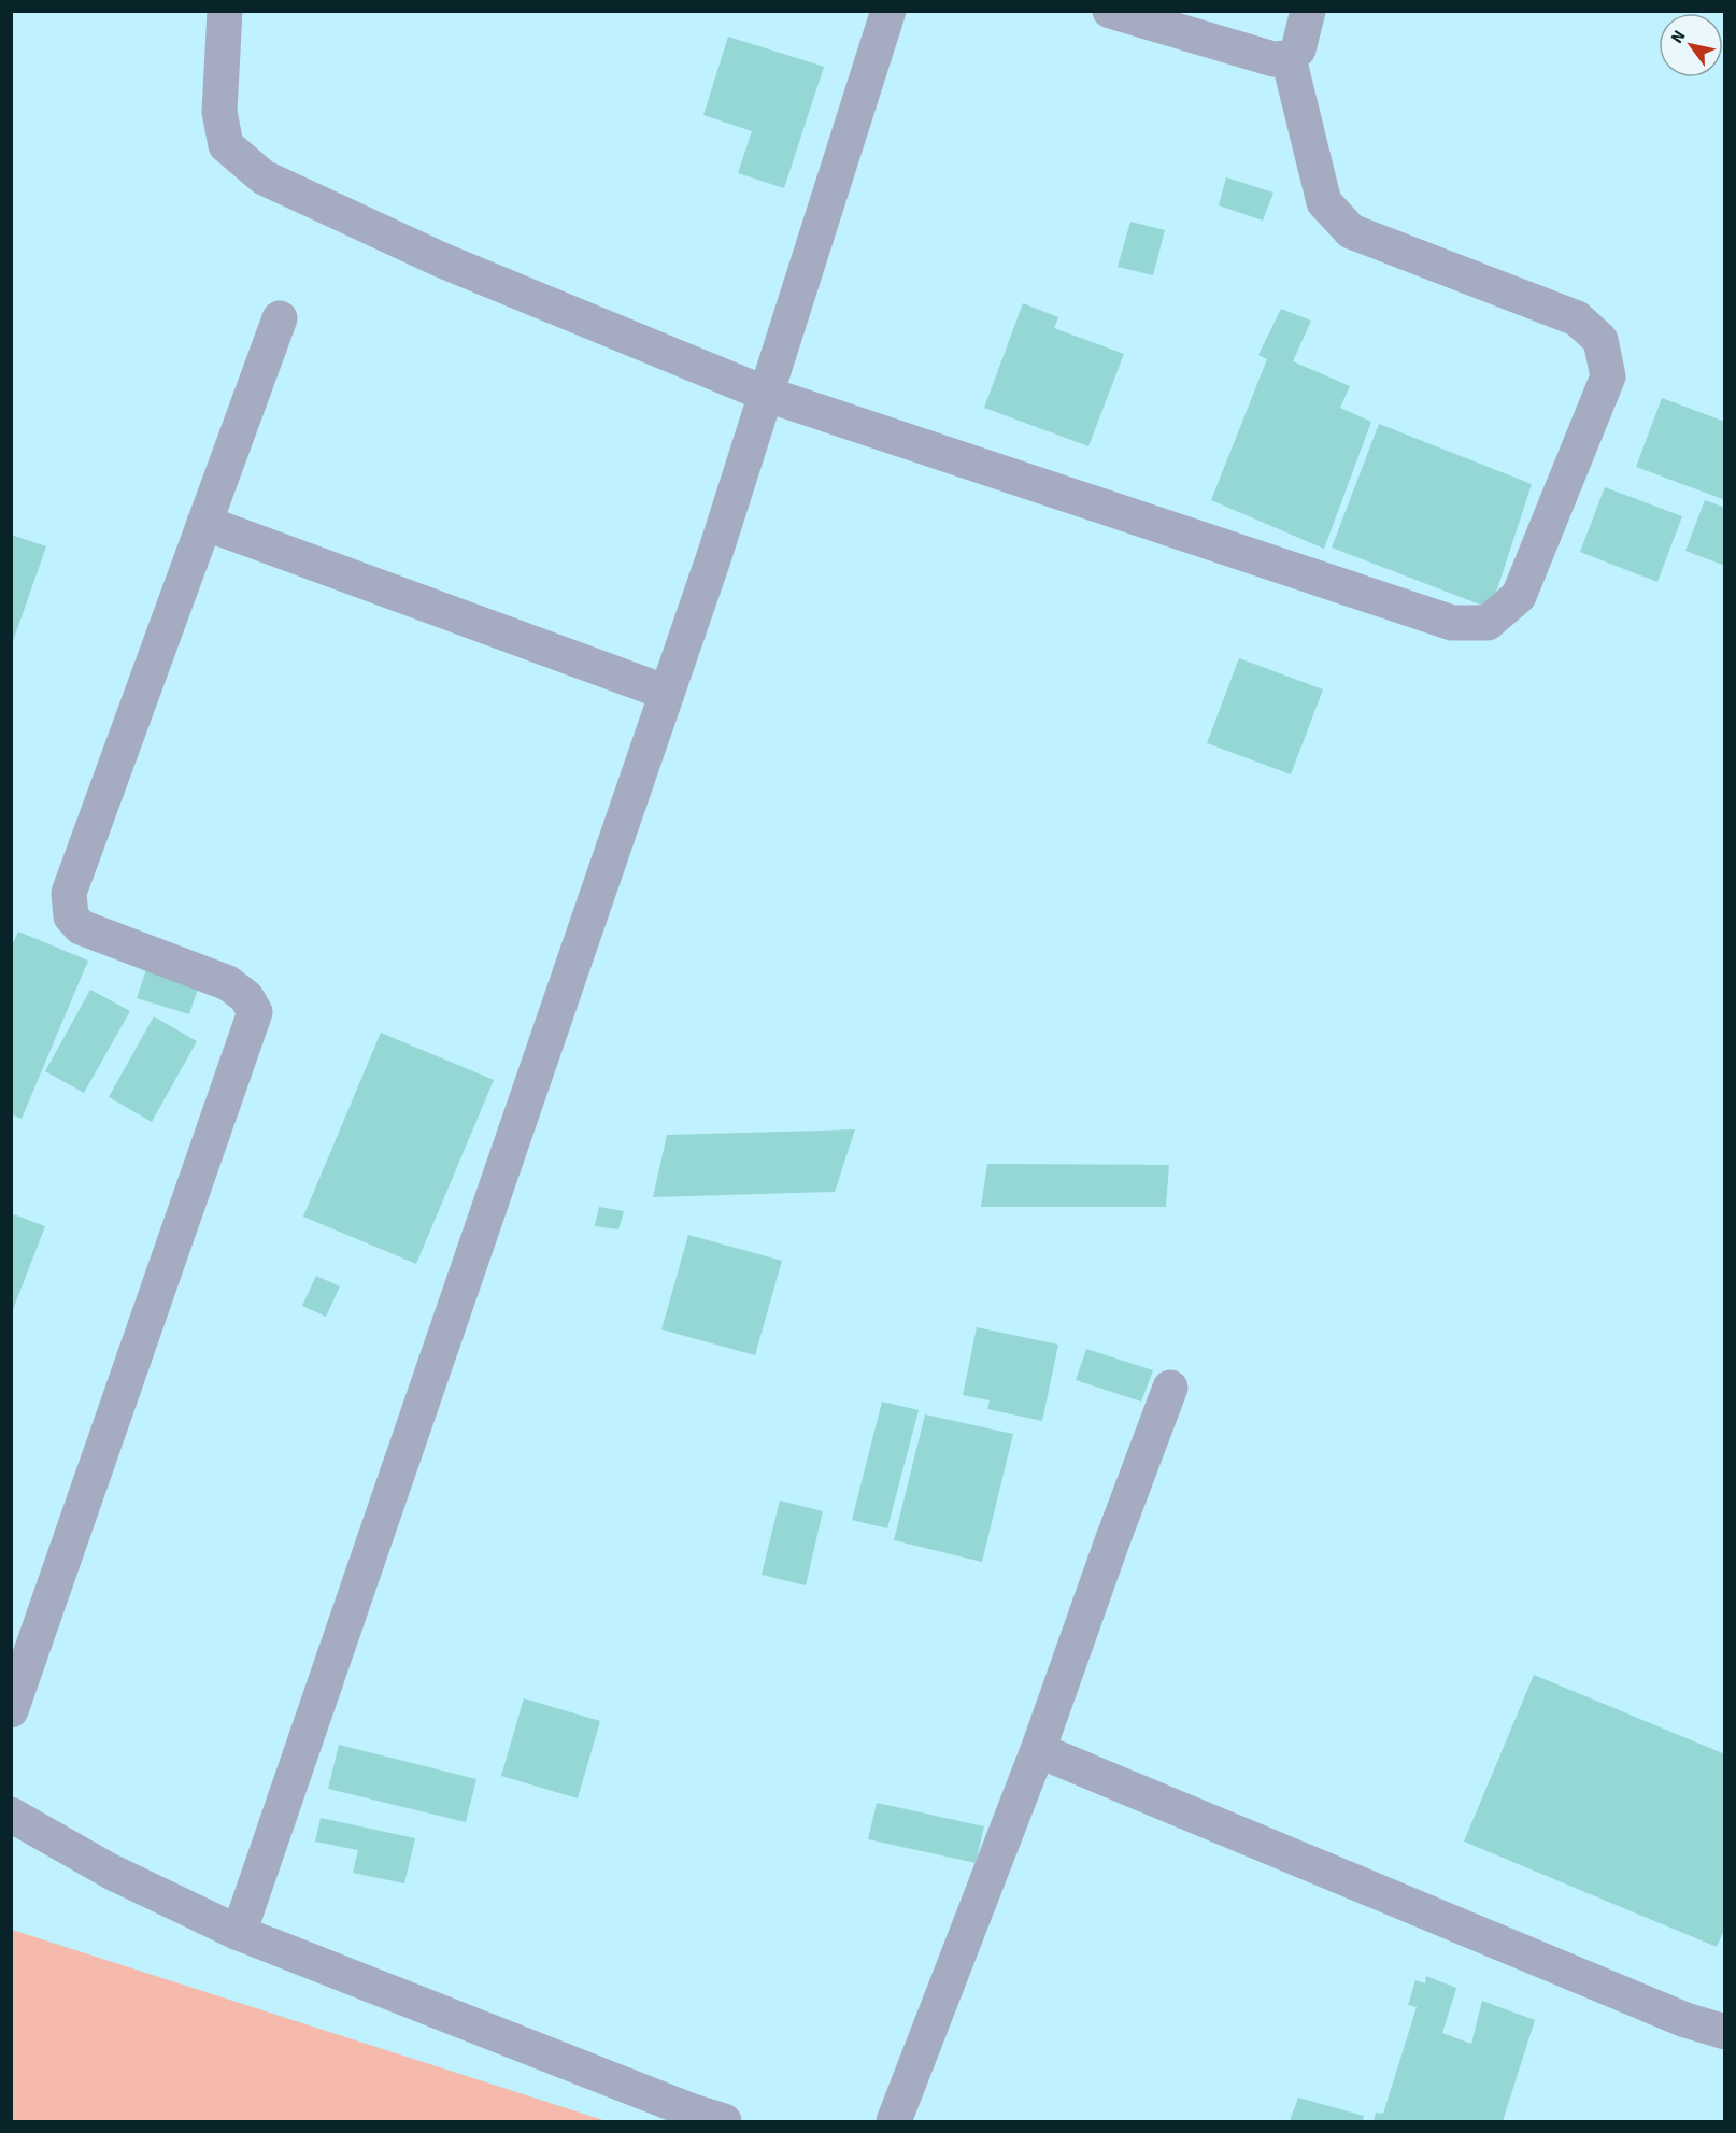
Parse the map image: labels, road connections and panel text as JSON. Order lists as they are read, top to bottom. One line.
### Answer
{"north":"top left"}
